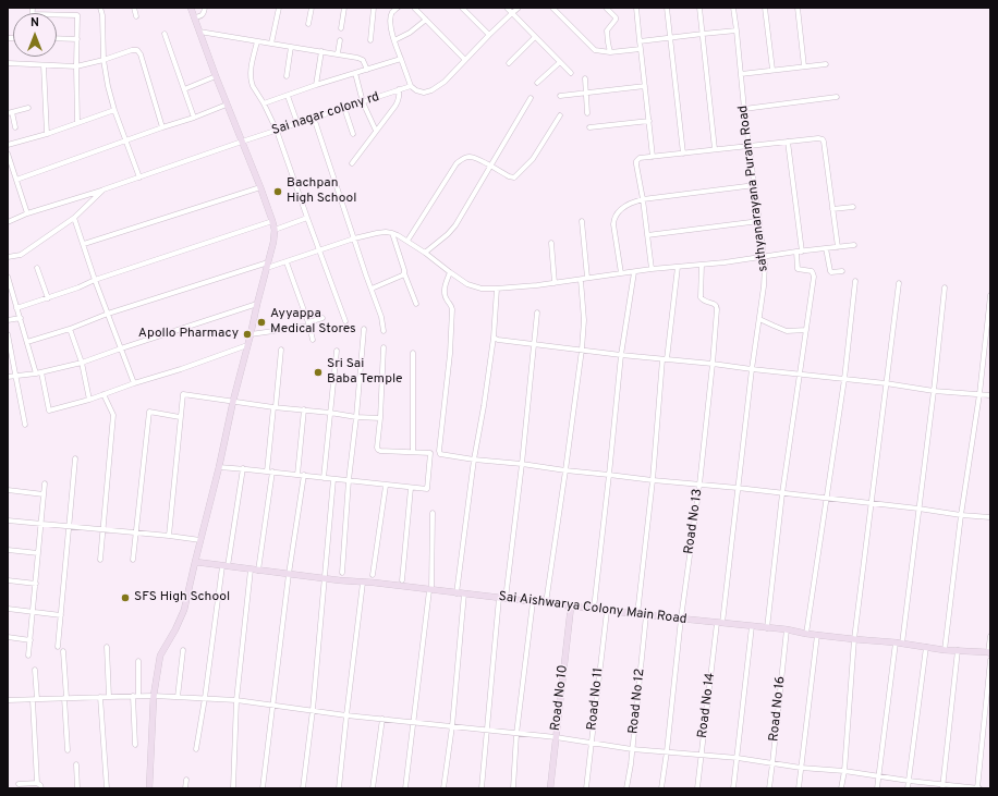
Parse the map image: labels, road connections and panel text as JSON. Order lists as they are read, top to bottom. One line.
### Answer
{"streets":{"street":["Sai nagar colony rd","sathyanarayana Puram Road","Road No 13","Sai Aishwarya Colony Main Road","Road No 10","Road No 11","Road No 12","Road No 14","Road No 16"]},"crossings":[["sathyanarayana Puram Road","Road No 14"],["Road No 13","Sai Aishwarya Colony Main Road"],["Sai Aishwarya Colony Main Road","Road No 10"],["Sai Aishwarya Colony Main Road","Road No 11"],["Sai Aishwarya Colony Main Road","Road No 12"],["Sai Aishwarya Colony Main Road","Road No 14"],["Sai Aishwarya Colony Main Road","Road No 16"]],"places":["Bachpan High School","Ayyappa Medical Stores","Apollo Pharmacy","Sri Sai Baba Temple","SFS High School"],"north":"top"}
